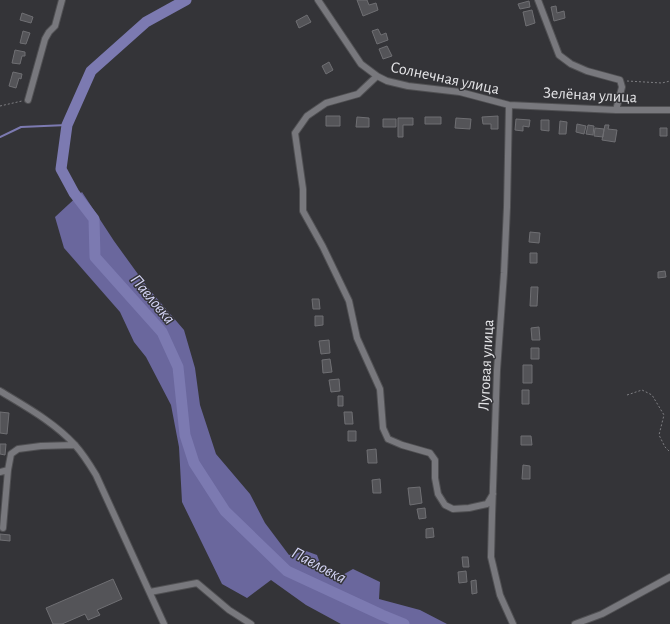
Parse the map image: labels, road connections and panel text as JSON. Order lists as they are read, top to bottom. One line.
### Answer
{"streets":{"street":["Солнечная улица","Зелёная улица","Луговая улица"]},"crossings":[["Солнечная улица","Зелёная улица"],["Солнечная улица","Луговая улица"],["Зелёная улица","Луговая улица"]],"water":["Павловка"]}
